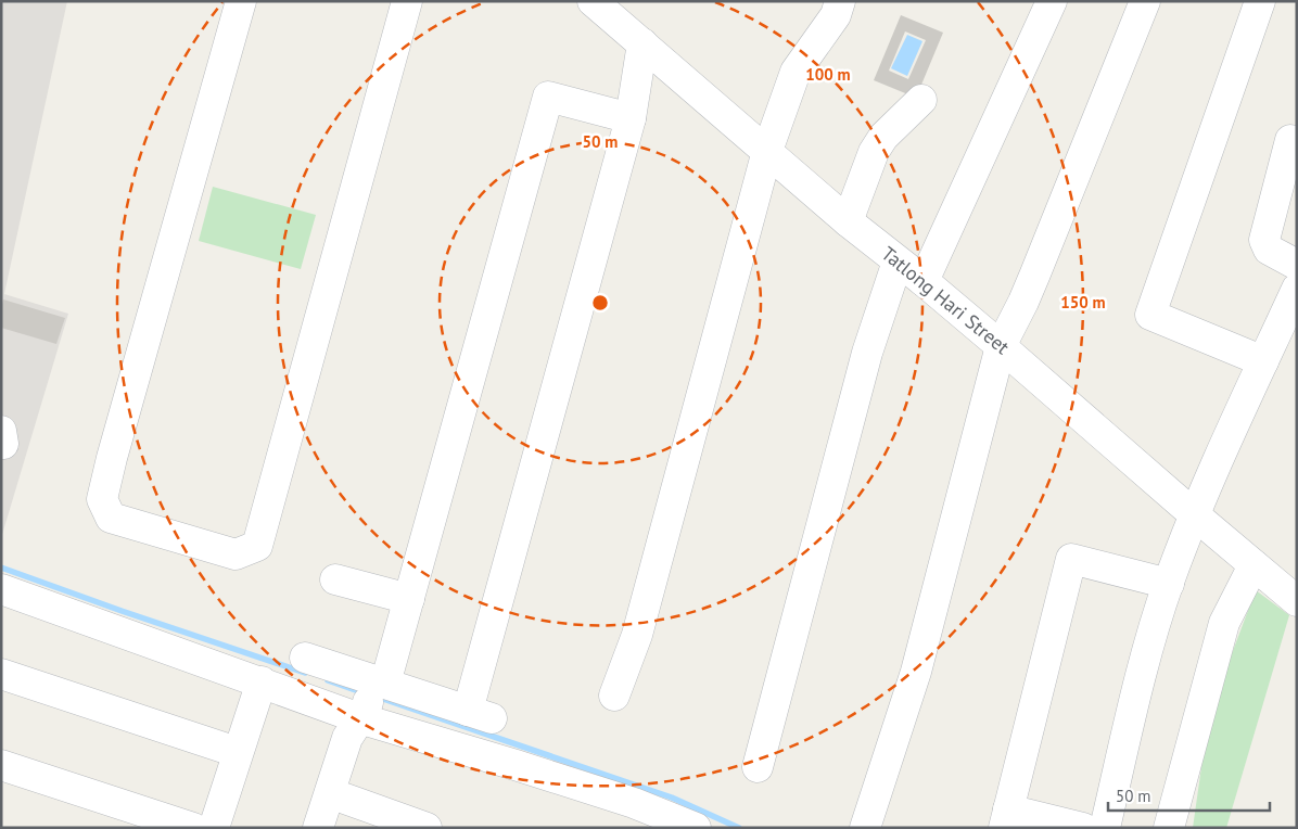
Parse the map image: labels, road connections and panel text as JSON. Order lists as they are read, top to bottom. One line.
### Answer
{"streets":{"street":["Tatlong Hari Street"]},"scale_bar":"50 m","rings":["100 m","50 m","150 m"]}
